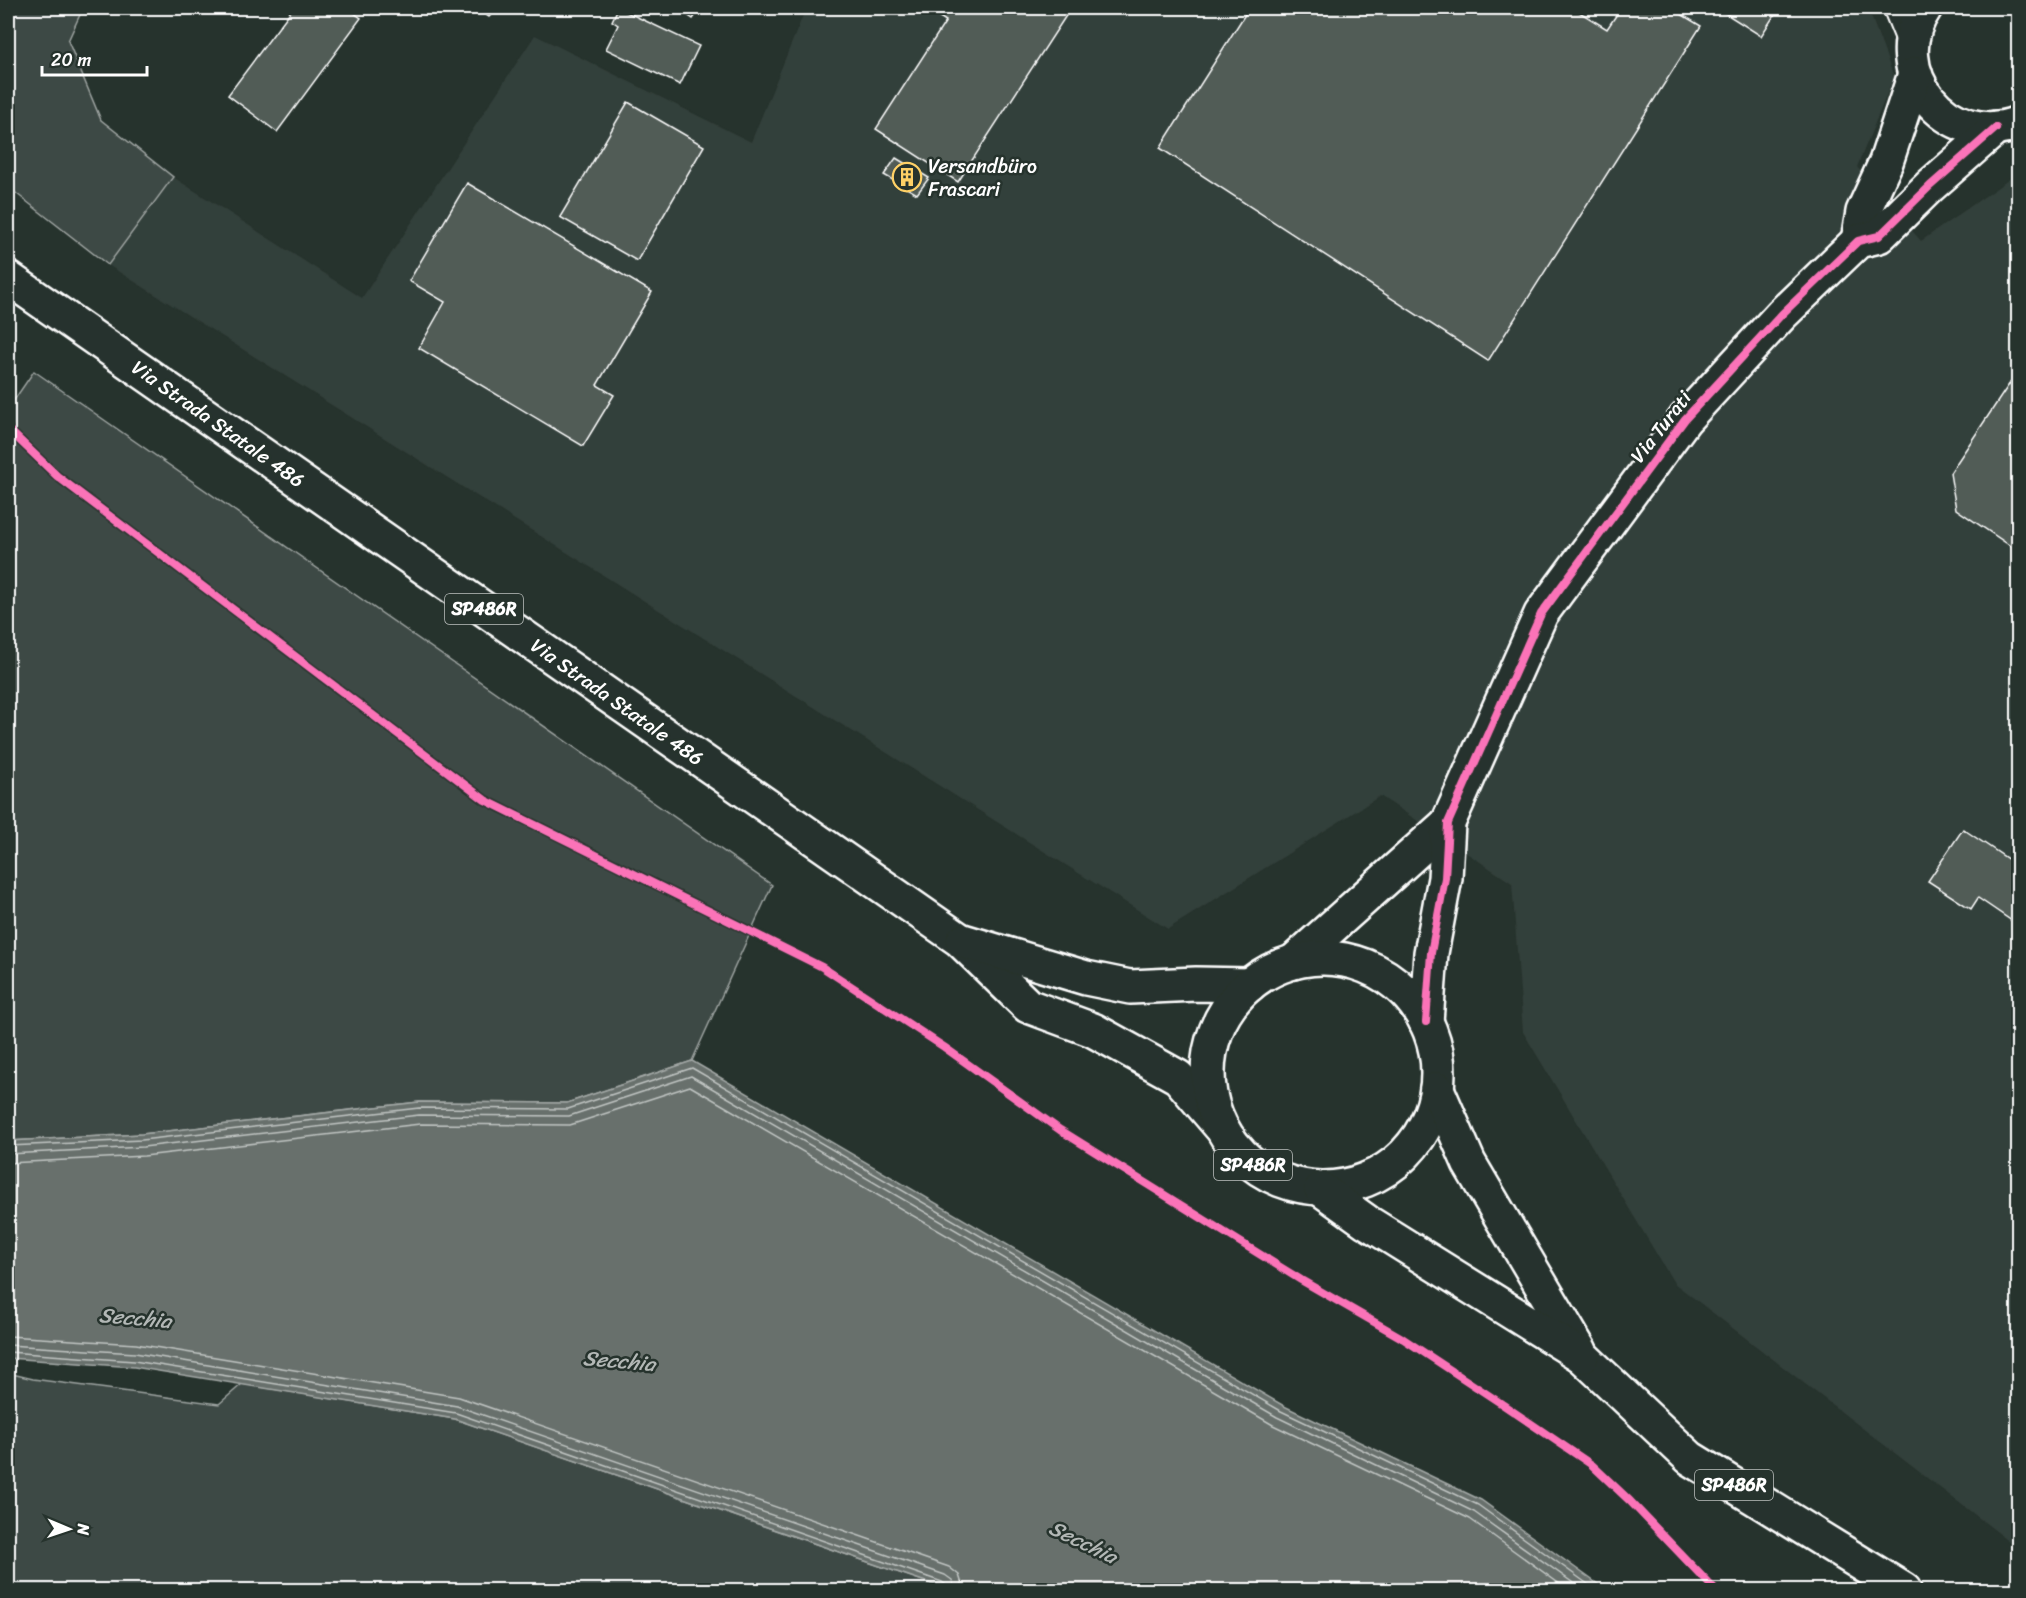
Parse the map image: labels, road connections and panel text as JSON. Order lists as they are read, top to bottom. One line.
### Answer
{"streets":{"main road":["Via Strada Statale 486","Via Turati","SP486R"]},"crossings":[["Via Strada Statale 486","SP486R"]],"water":["Secchia"],"places":{"building":["Versandbüro Frascari"]},"scale_bar":"20 m","north":"right"}
